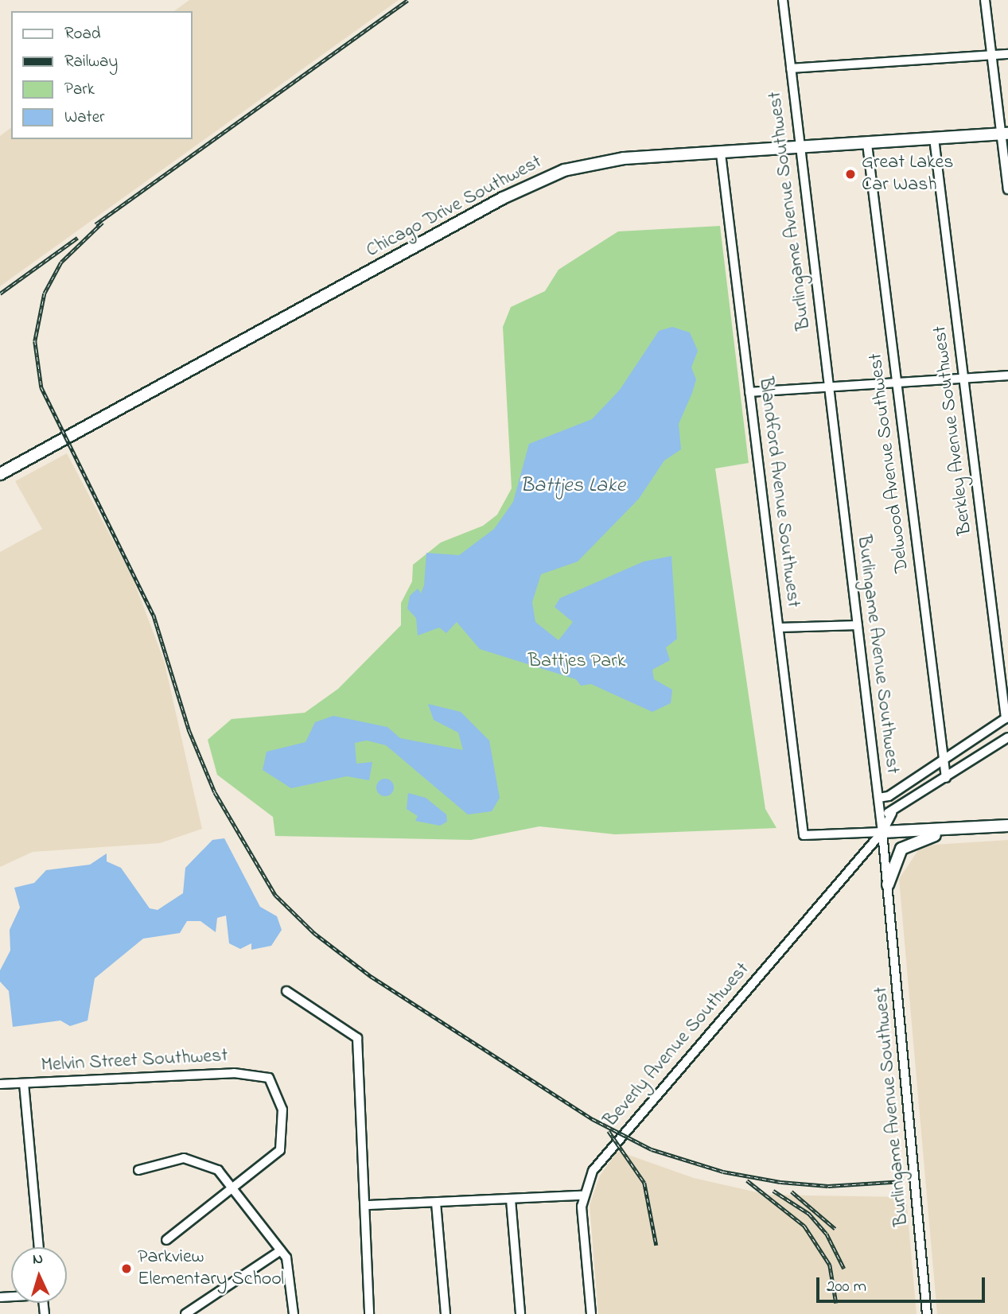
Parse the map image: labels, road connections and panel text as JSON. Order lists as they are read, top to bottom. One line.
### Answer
{"streets":{"main road":["Chicago Drive Southwest"],"street":["Burlingame Avenue Southwest","Berkley Avenue Southwest","Delwood Avenue Southwest","Blandford Avenue Southwest","Beverly Avenue Southwest","Melvin Street Southwest"]},"crossings":[["Chicago Drive Southwest","Burlingame Avenue Southwest"],["Chicago Drive Southwest","Berkley Avenue Southwest"],["Chicago Drive Southwest","Delwood Avenue Southwest"],["Chicago Drive Southwest","Blandford Avenue Southwest"],["Burlingame Avenue Southwest","Blandford Avenue Southwest"],["Burlingame Avenue Southwest","Beverly Avenue Southwest"],["Blandford Avenue Southwest","Beverly Avenue Southwest"]],"water":["Battjes Lake"],"parks":["Battjes Park"],"places":["Great Lakes Car Wash","Parkview Elementary School"],"legend":["Road","Railway","Park","Water"],"scale_bar":"200 m","north":"top"}
